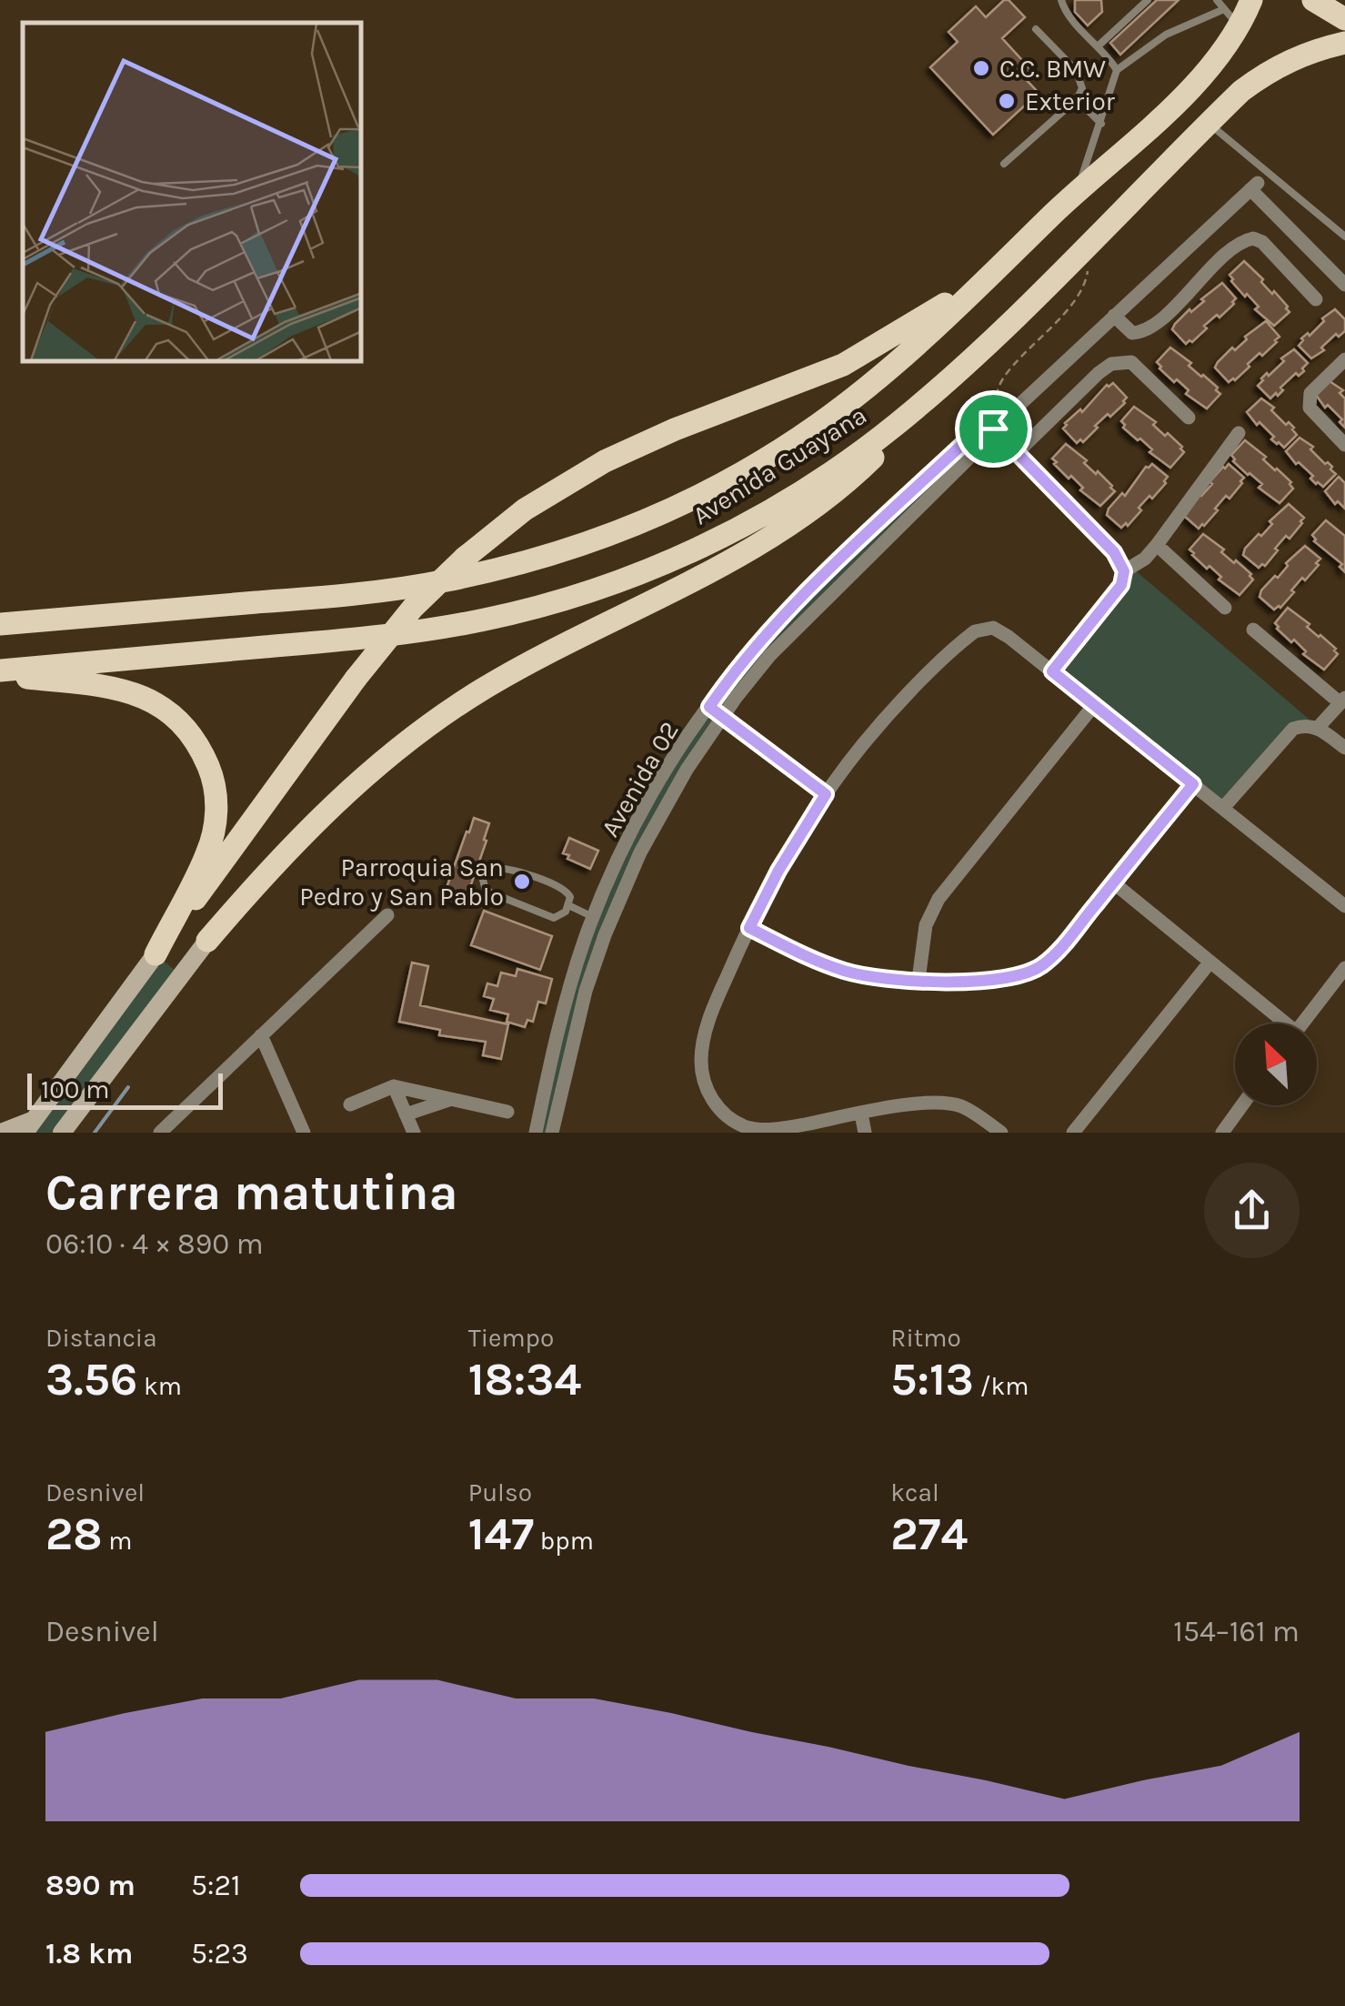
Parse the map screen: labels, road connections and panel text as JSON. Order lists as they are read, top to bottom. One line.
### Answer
{"streets":{"main road":["Avenida Guayana"],"street":["Avenida 02"]},"places":["C.C. BMW","Exterior","Parroquia San Pedro y San Pablo"],"scale_bar":"100 m","north":"top left","page":{"scale":"100 m","heading":["Carrera matutina","06:10 · 4 × 890 m"],"stats":[["Distancia","3.56 km"],["Tiempo","18:34"],["Ritmo","5:13 /km"],["Desnivel","28 m"],["Pulso","147 bpm"],["kcal","274"]],"chart":["Desnivel","154–161 m"],"list":[{"name":"890 m","note":"5:21"},{"name":"1.8 km","note":"5:23"}]}}
